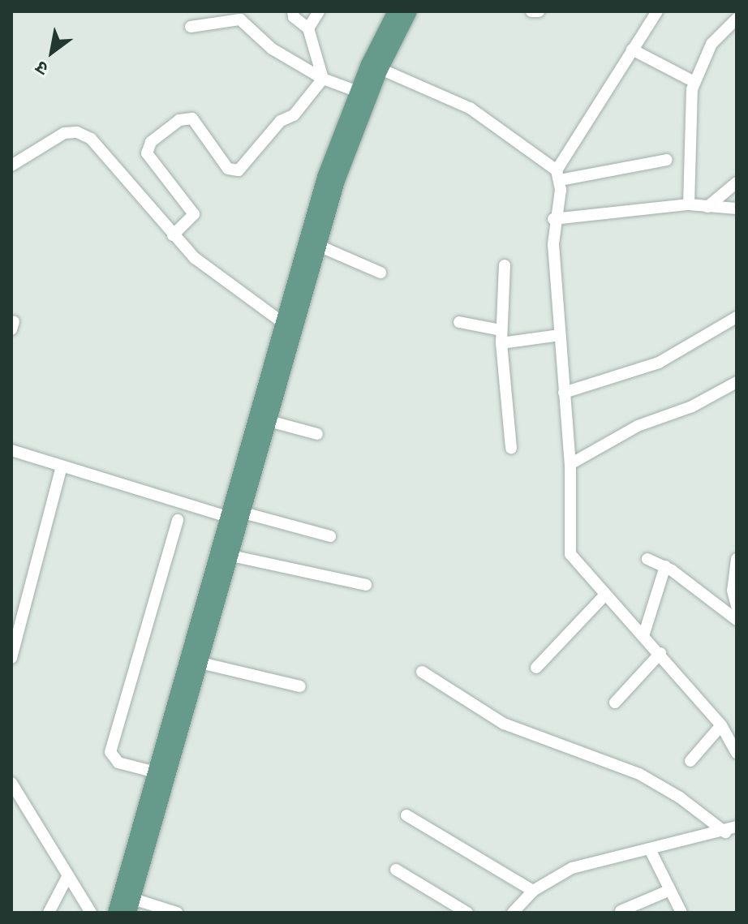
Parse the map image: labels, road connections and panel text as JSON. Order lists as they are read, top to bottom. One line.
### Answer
{"north":"bottom left"}
